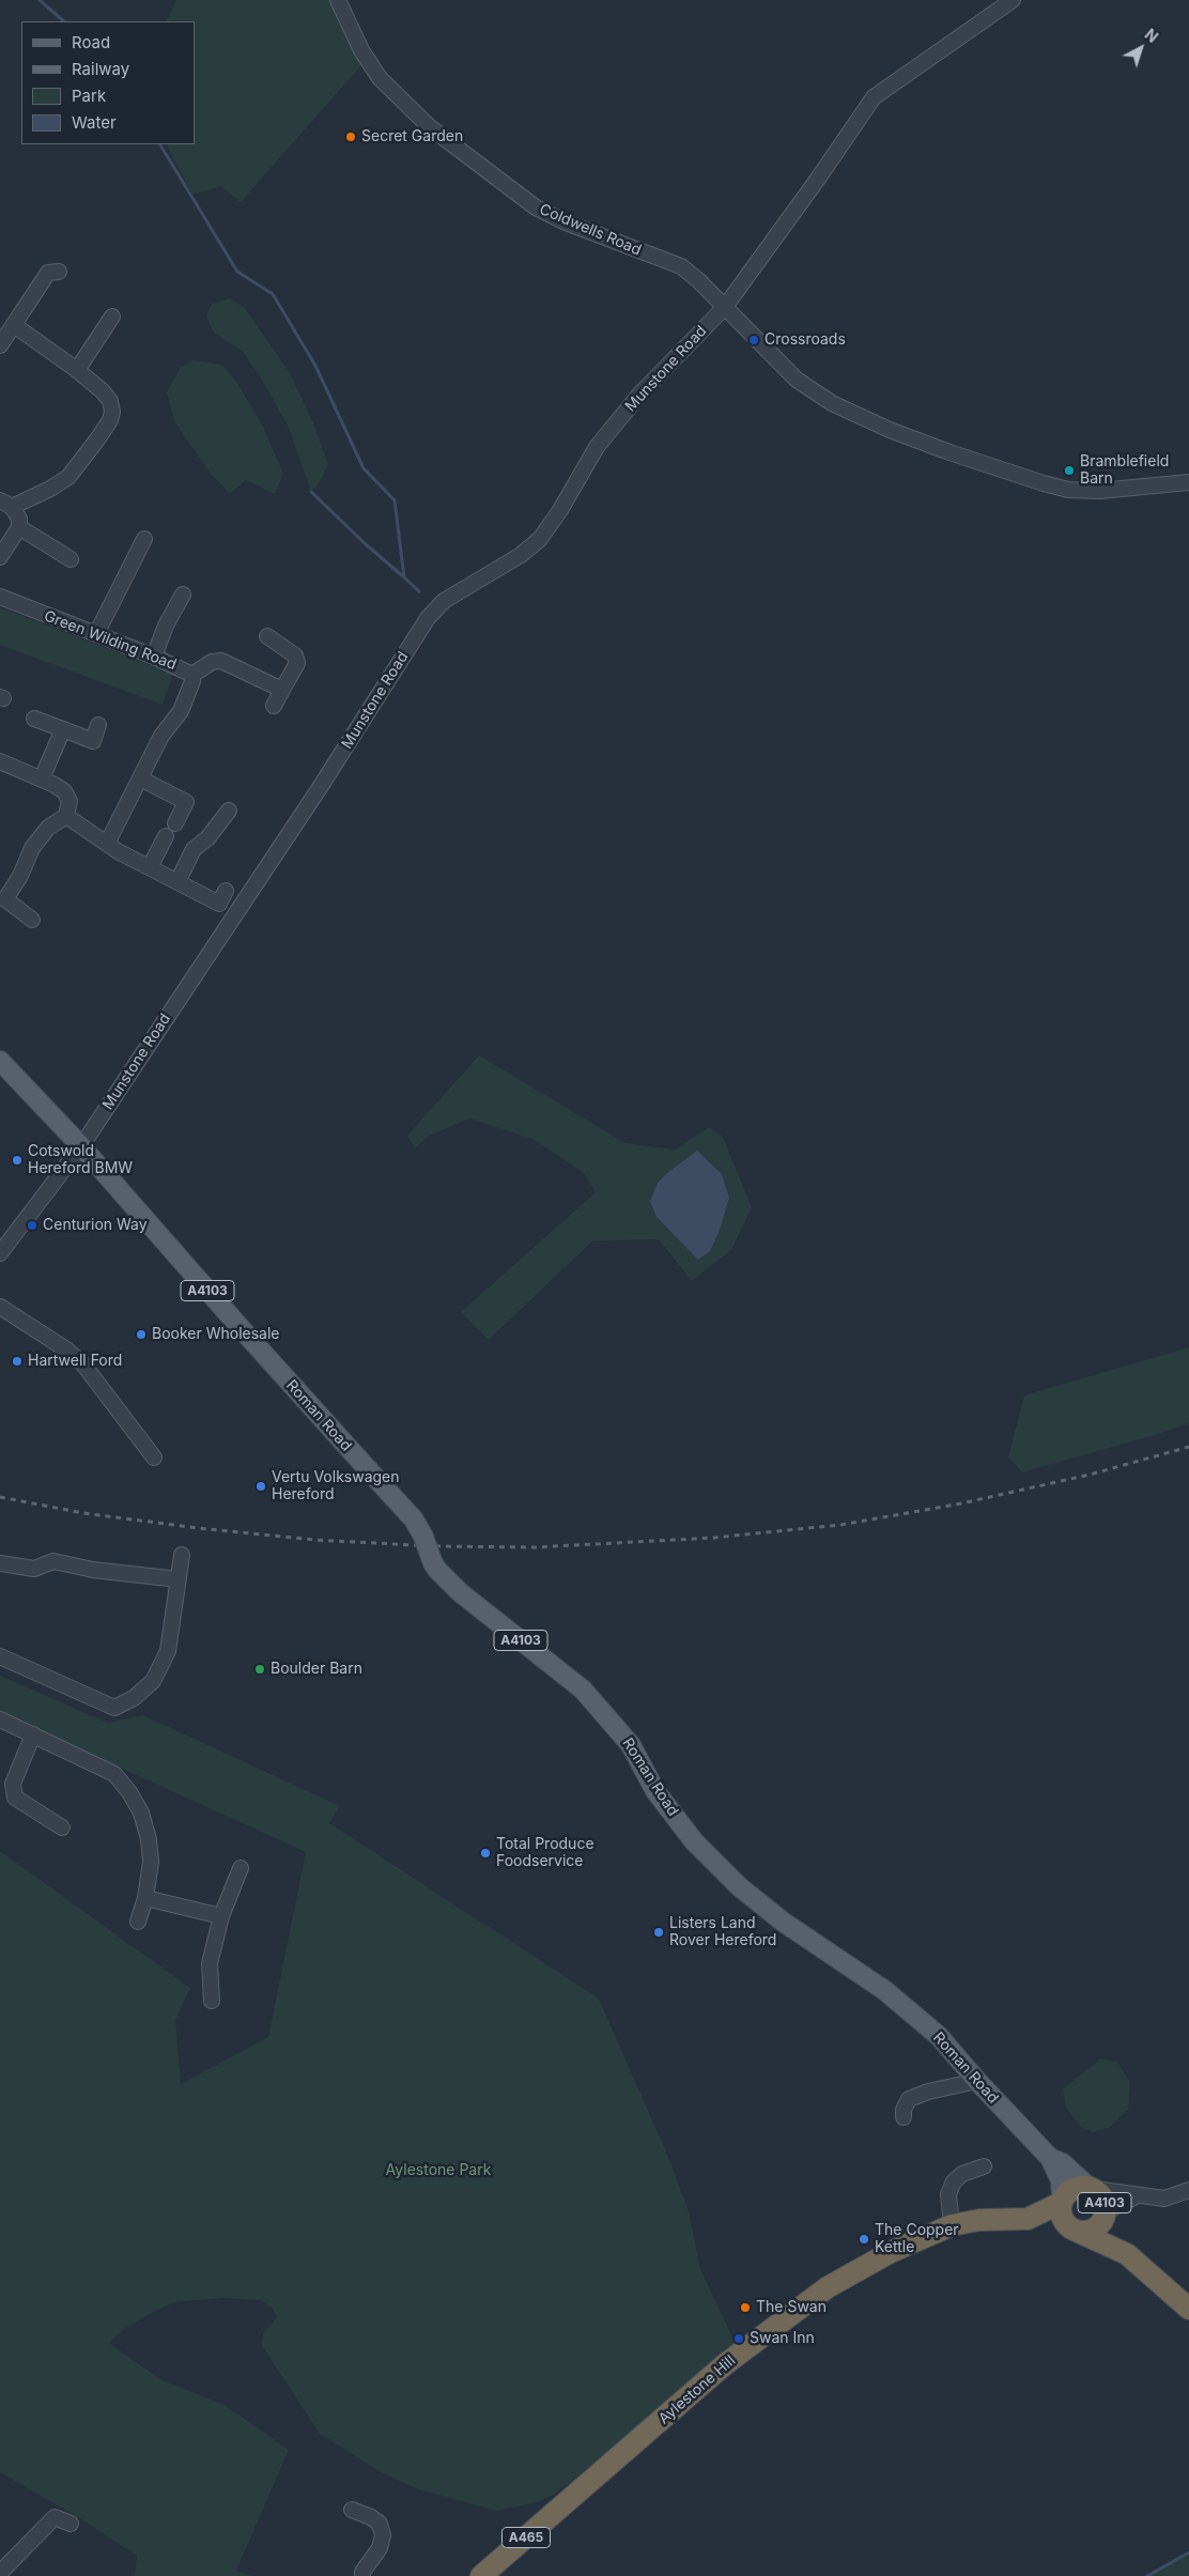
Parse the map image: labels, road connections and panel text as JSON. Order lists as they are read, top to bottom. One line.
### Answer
{"streets":{"highway":["A4103","Aylestone Hill","A465"],"main road":["Roman Road"],"street":["Coldwells Road","Munstone Road","Green Wilding Road"]},"crossings":[["Coldwells Road","Munstone Road"],["Munstone Road","Roman Road"],["A4103","Roman Road"],["A4103","Aylestone Hill"],["Roman Road","Aylestone Hill"]],"parks":["Aylestone Park"],"places":["Secret Garden","Crossroads","Bramblefield Barn","Cotswold Hereford BMW","Centurion Way","Booker Wholesale","Hartwell Ford","Vertu Volkswagen Hereford","Boulder Barn","Total Produce Foodservice","Listers Land Rover Hereford","The Copper Kettle","The Swan","Swan Inn"],"legend":["Road","Railway","Park","Water"],"north":"top right"}
